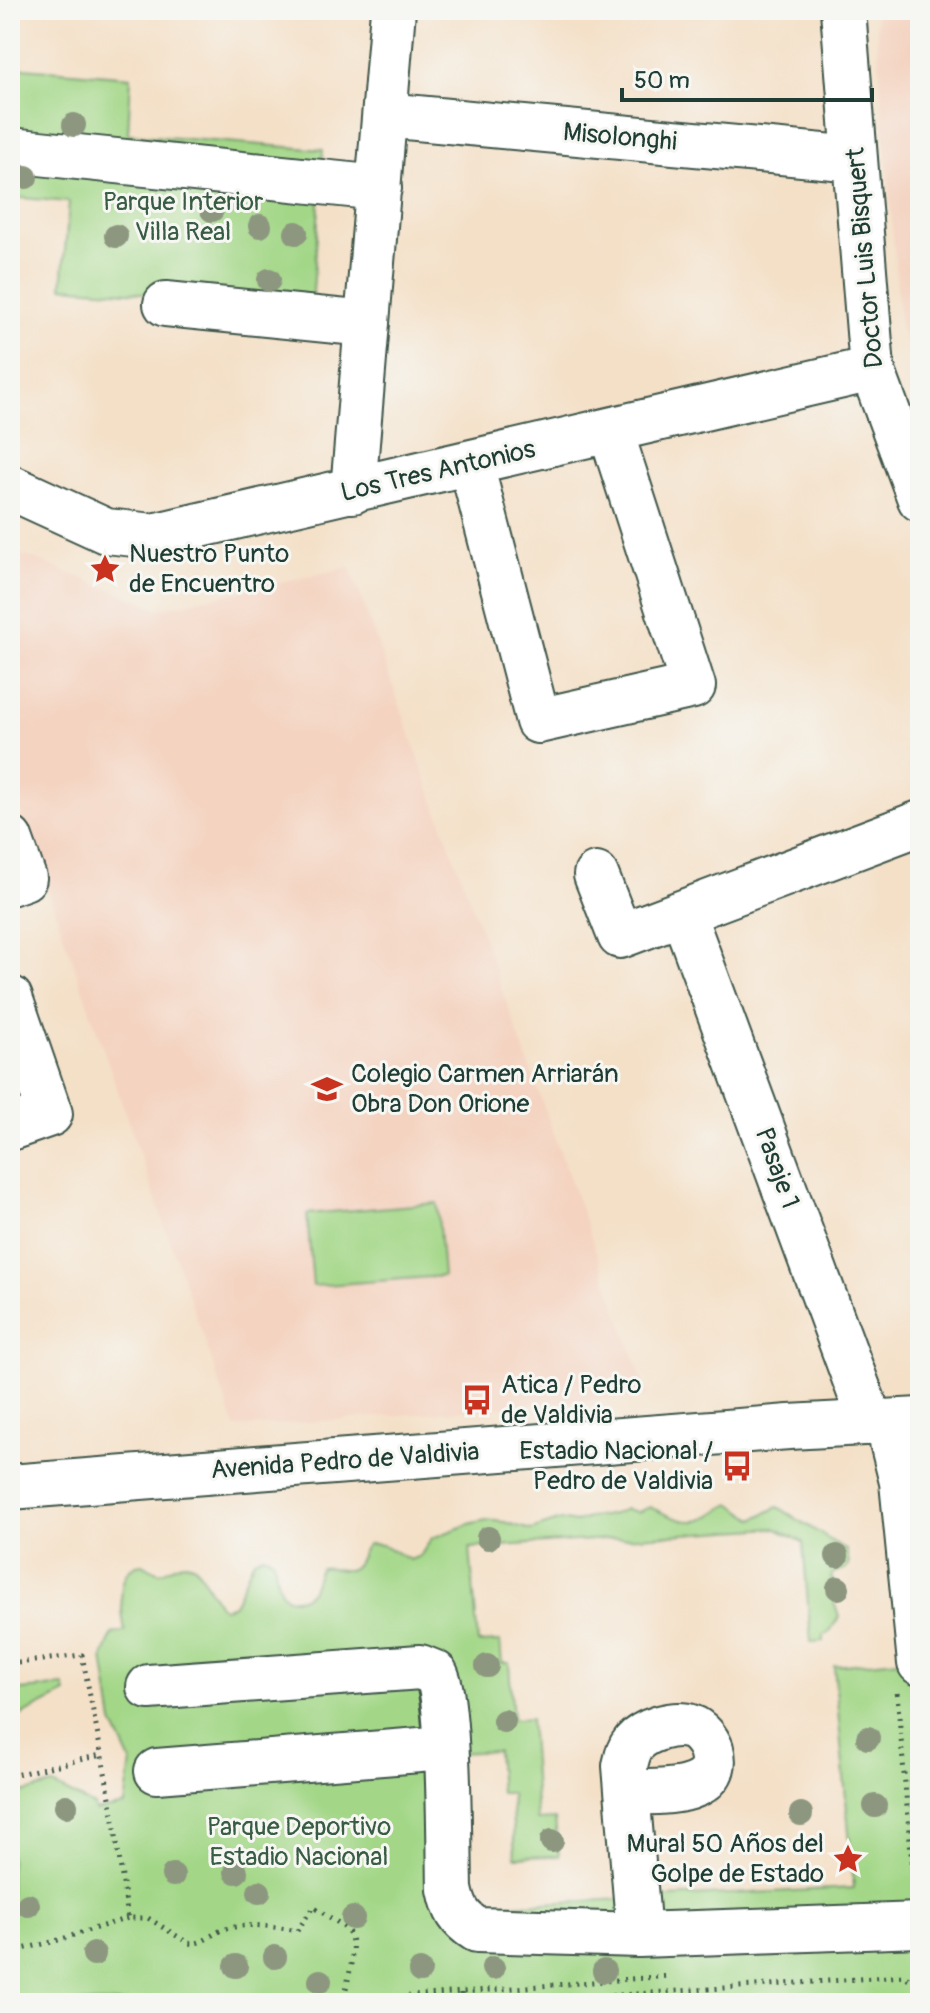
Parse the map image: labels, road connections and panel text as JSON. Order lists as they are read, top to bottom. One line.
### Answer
{"streets":{"street":["Misolonghi","Doctor Luis Bisquert","Los Tres Antonios","Pasaje 1","Avenida Pedro de Valdivia"]},"crossings":[["Misolonghi","Doctor Luis Bisquert"],["Doctor Luis Bisquert","Los Tres Antonios"],["Pasaje 1","Avenida Pedro de Valdivia"]],"parks":["Parque Interior Villa Real","Parque Deportivo Estadio Nacional"],"places":{"place":["Nuestro Punto de Encuentro","Mural 50 Años del Golpe de Estado"],"school or university":["Colegio Carmen Arriarán Obra Don Orione"],"bus stop":["Atica / Pedro de Valdivia","Estadio Nacional / Pedro de Valdivia"]},"scale_bar":"50 m"}
